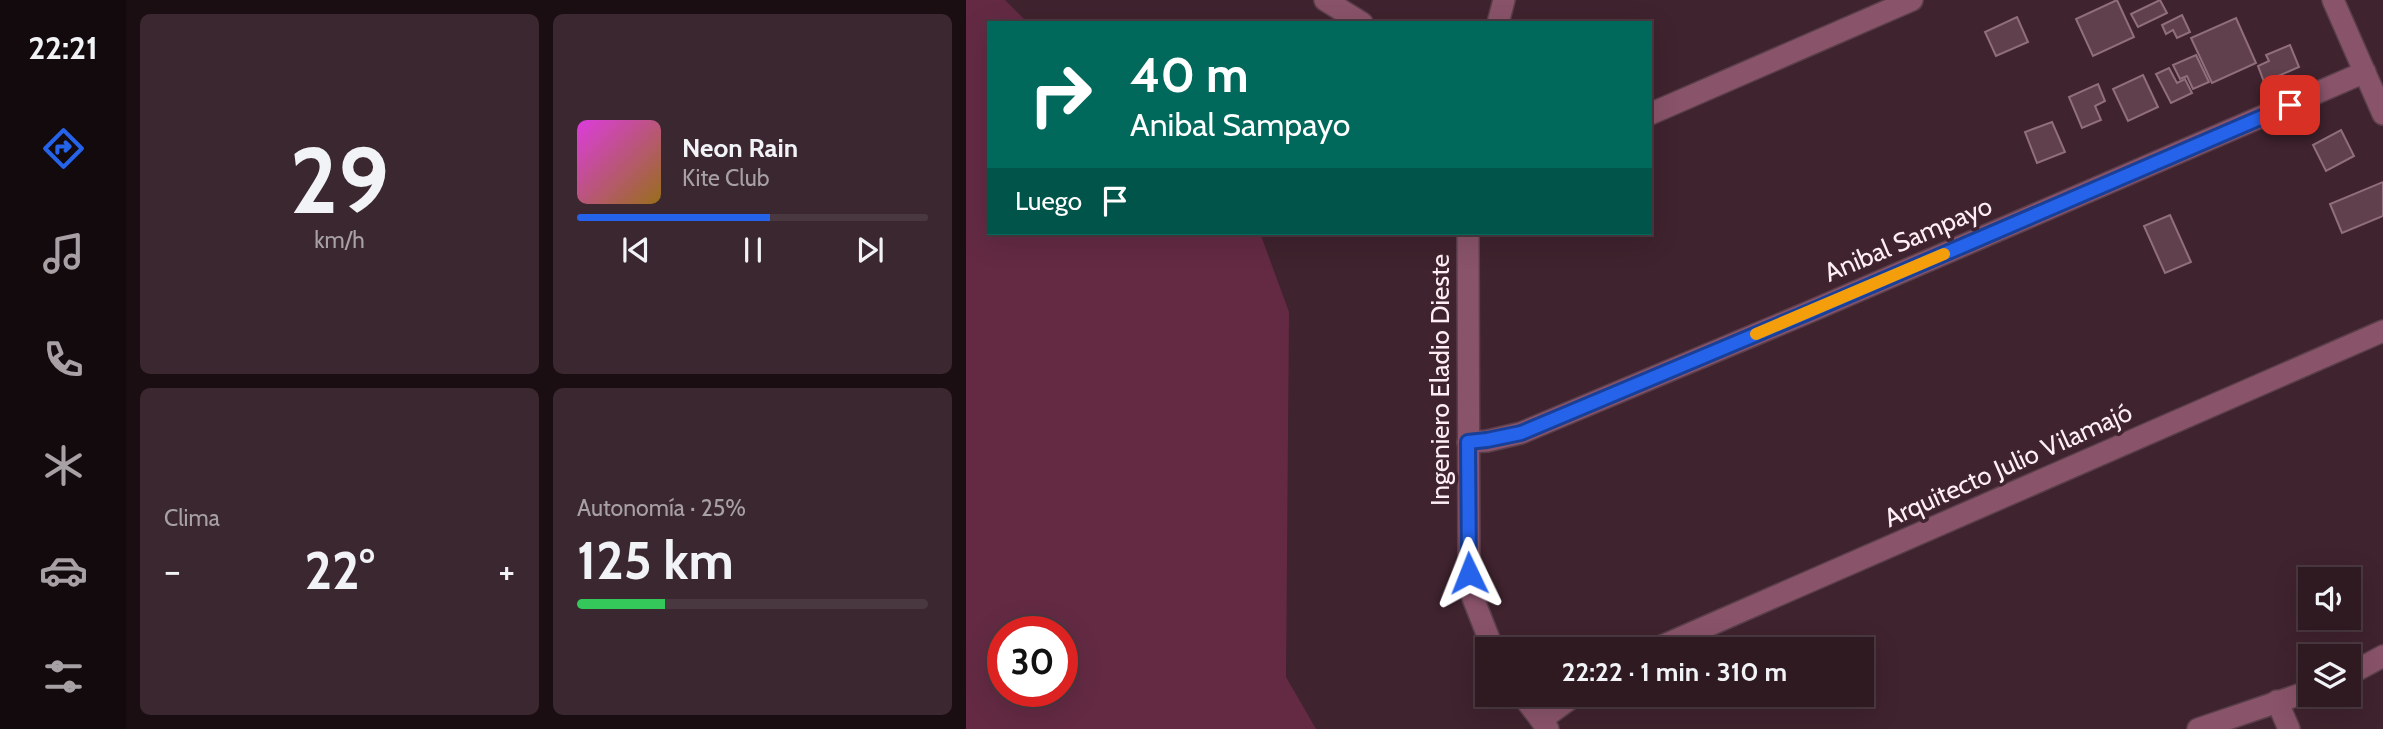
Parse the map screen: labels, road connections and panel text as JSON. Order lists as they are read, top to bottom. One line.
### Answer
{"streets":{"street":["Anibal Sampayo","Ingeniero Eladio Dieste","Arquitecto Julio Vilamajó"]},"crossings":[["Anibal Sampayo","Ingeniero Eladio Dieste"]],"page":{"tabs":"22:21","tile":[["29","km/h"],"Clima",["Autonomía · 25%","125 km"]],"turn":["40 m","Anibal Sampayo"],"song":["Neon Rain","Kite Club"],"then":"Luego","heat":["−","22°","+"],"limit":"30","trip":"22:22 · 1 min · 310 m"}}
